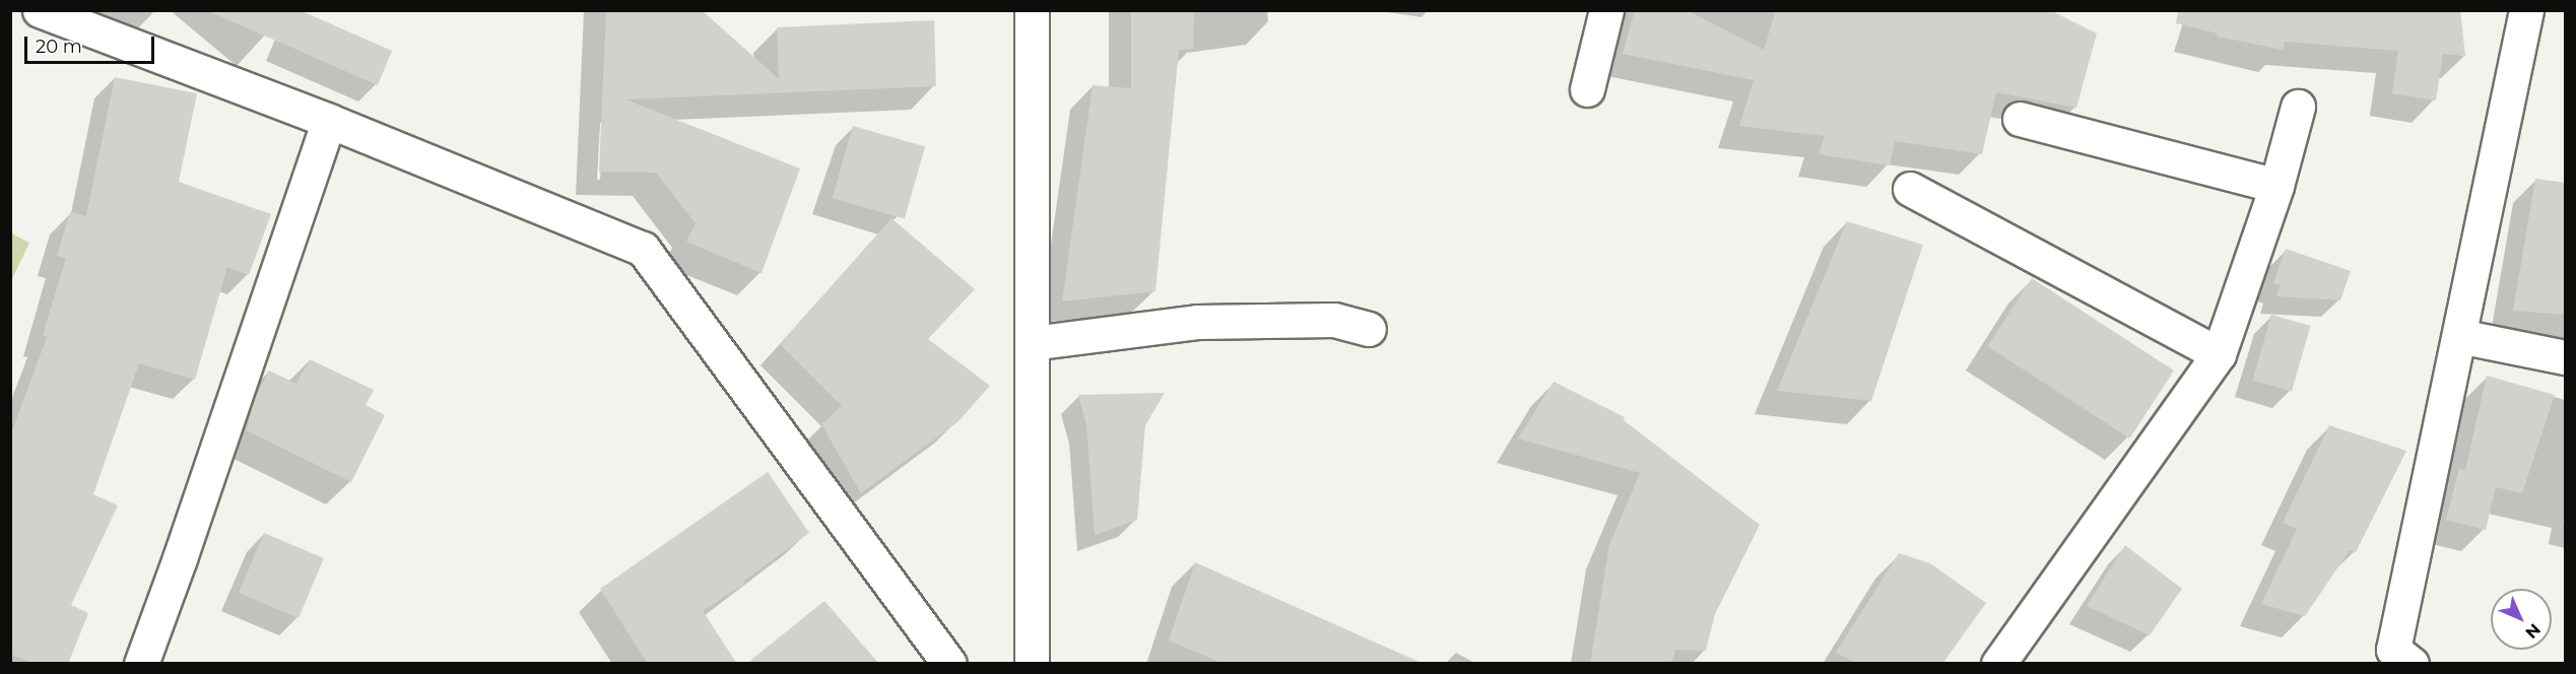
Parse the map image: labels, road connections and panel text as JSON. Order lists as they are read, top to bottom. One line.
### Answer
{"scale_bar":"20 m","north":"bottom right"}
